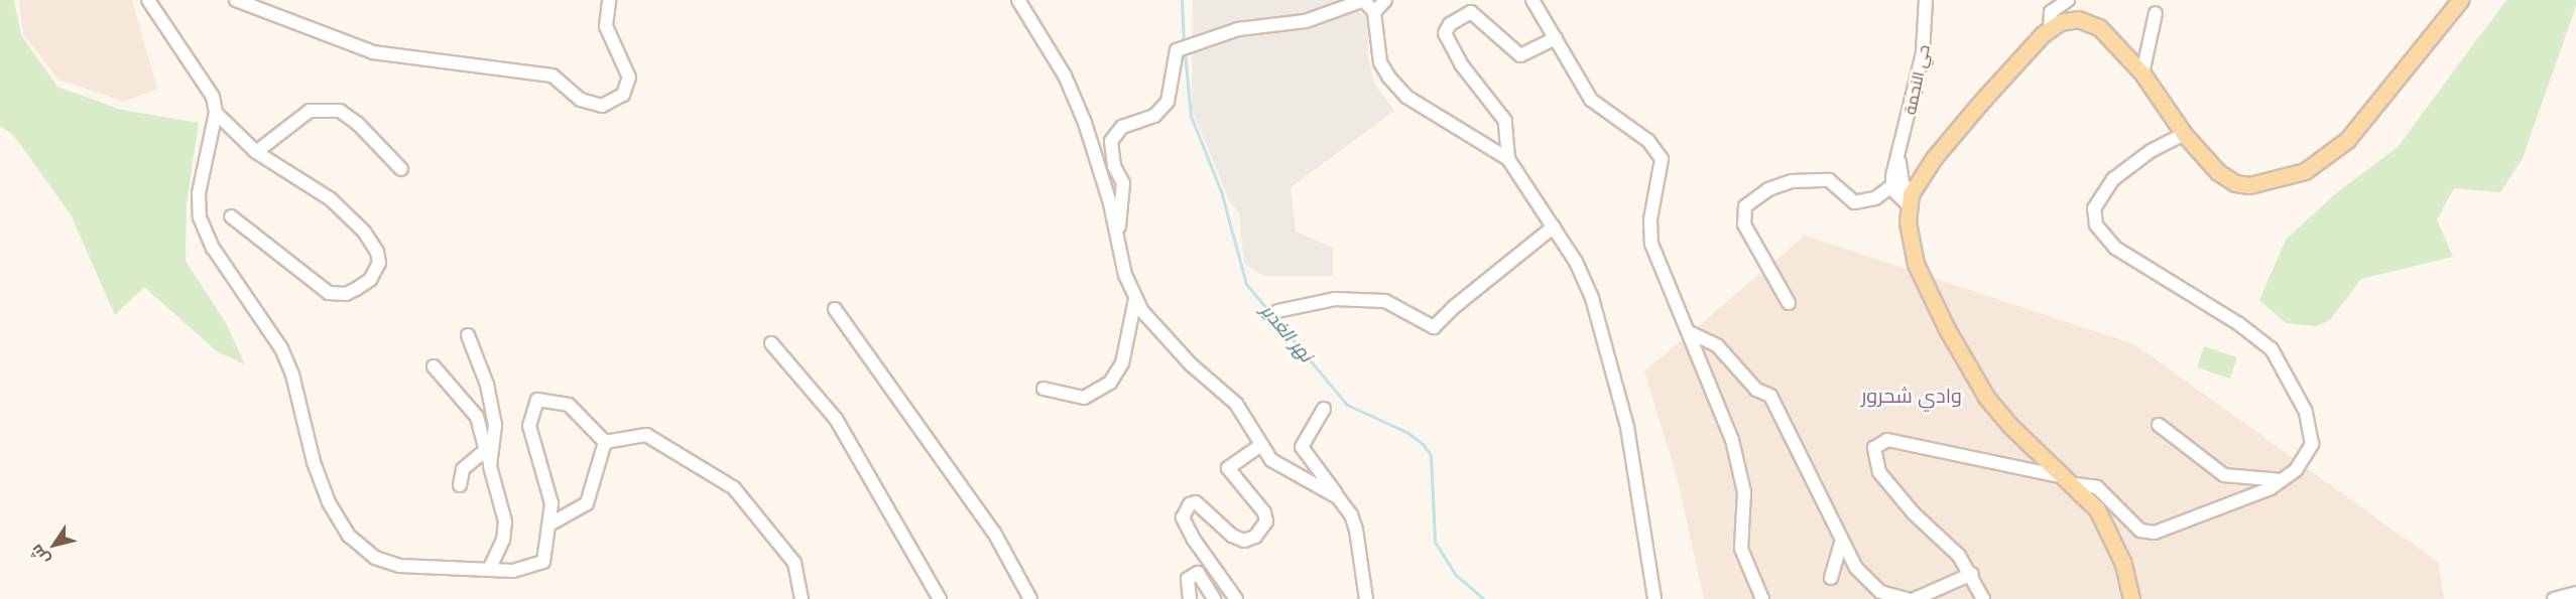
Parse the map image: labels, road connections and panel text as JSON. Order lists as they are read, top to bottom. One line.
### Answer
{"streets":{"street":["حي النجمة"]},"districts":["وادي شحرور"],"water":["نهر الغدير"],"north":"bottom left"}
